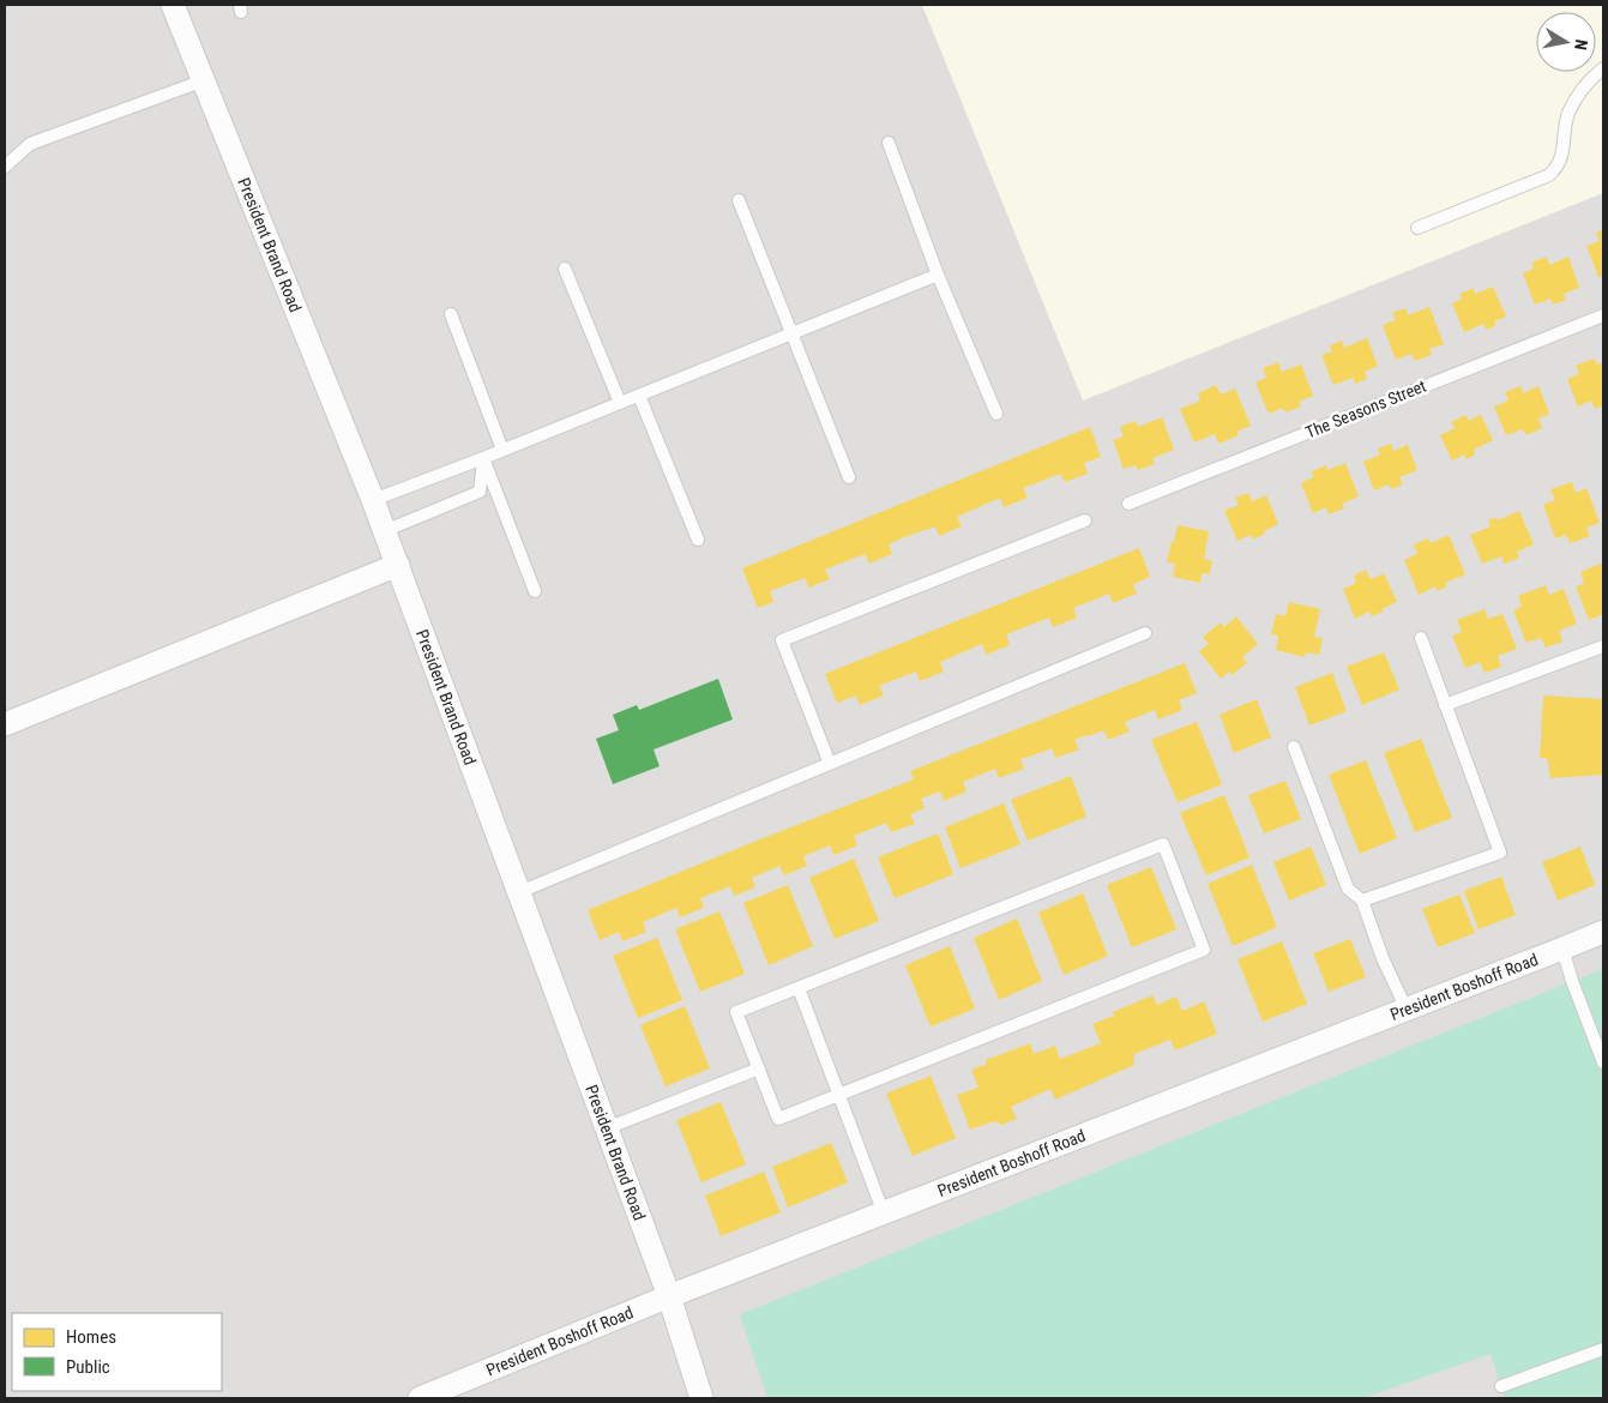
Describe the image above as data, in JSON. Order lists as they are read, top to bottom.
{
  "streets": {
    "street": ["President Brand Road", "President Boshoff Road"],
    "lane": ["The Seasons Street"]
  },
  "crossings": [
    ["President Brand Road", "President Boshoff Road"]
  ],
  "legend": ["Homes", "Public"],
  "north": "right"
}
